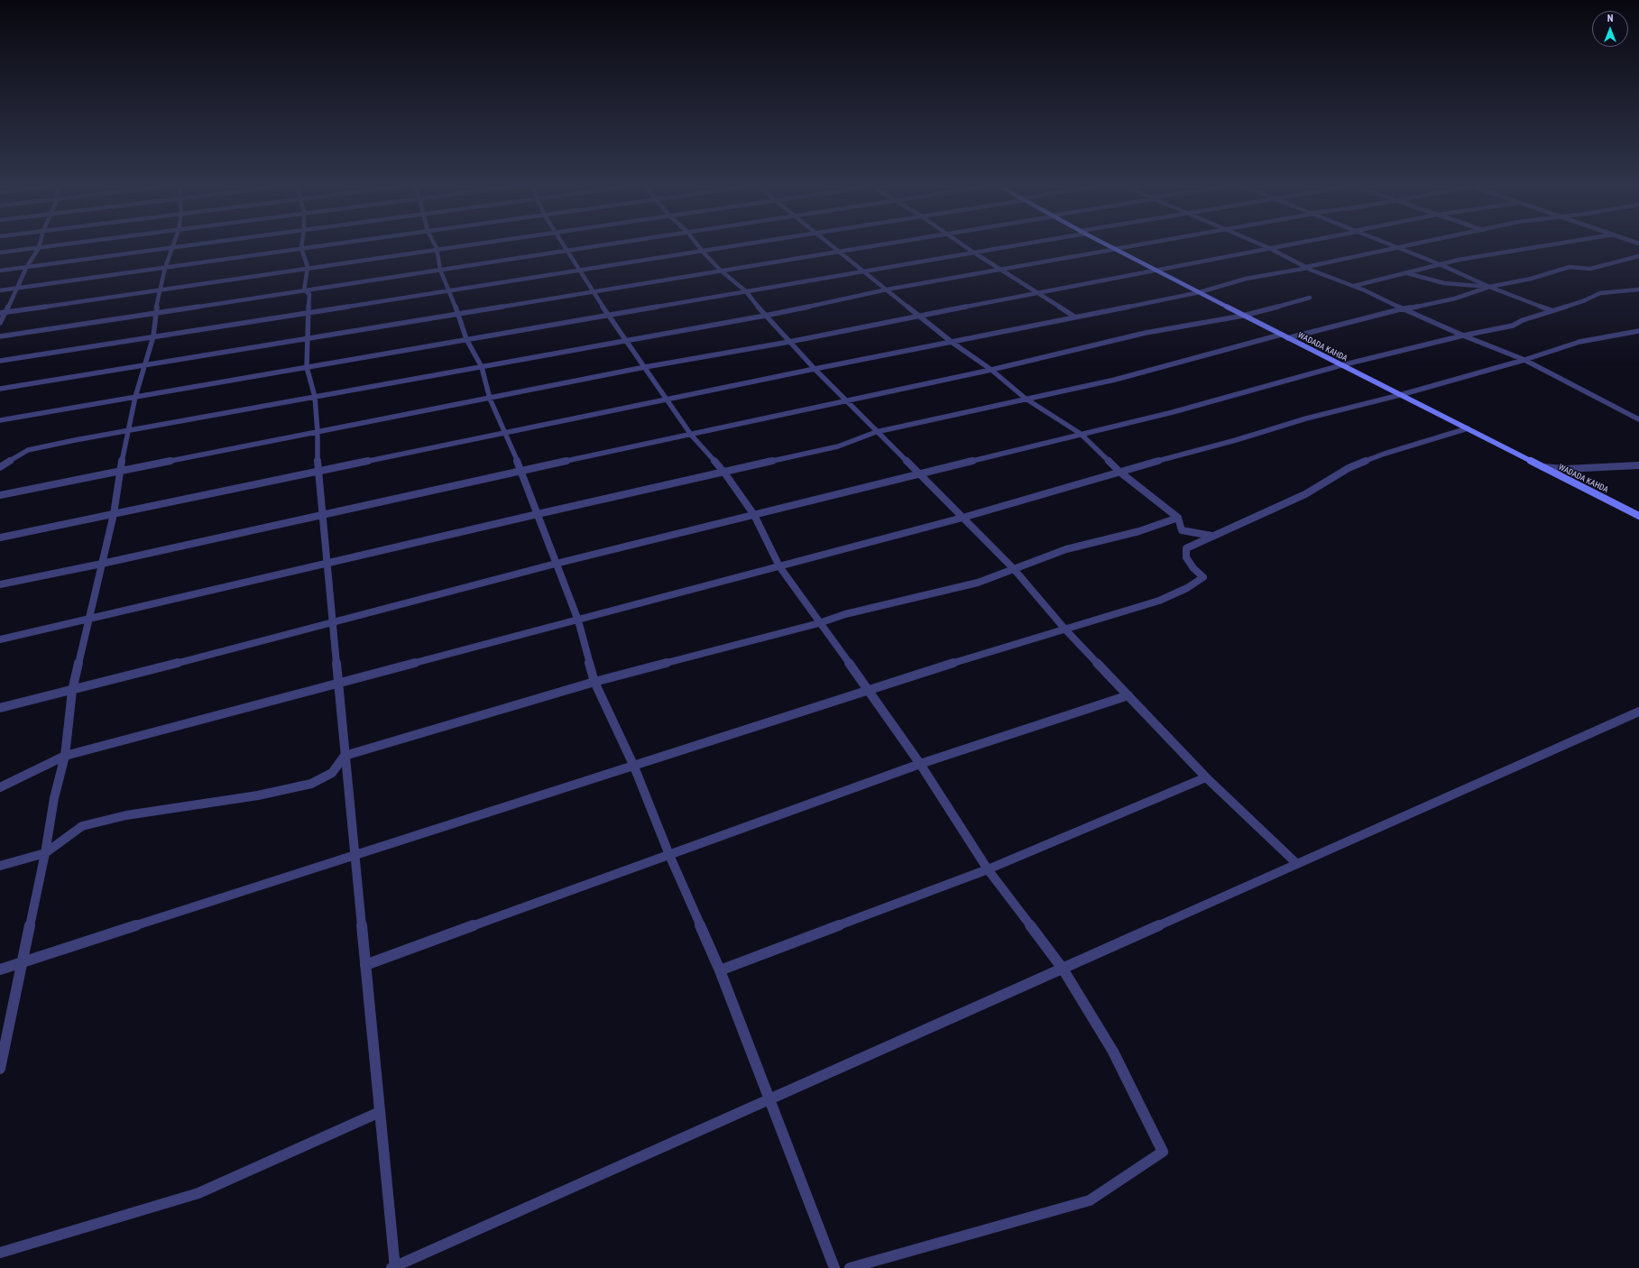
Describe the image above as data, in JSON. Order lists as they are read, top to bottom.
{
  "streets": {
    "main road": ["WADADA KAHDA"]
  },
  "north": "top"
}
